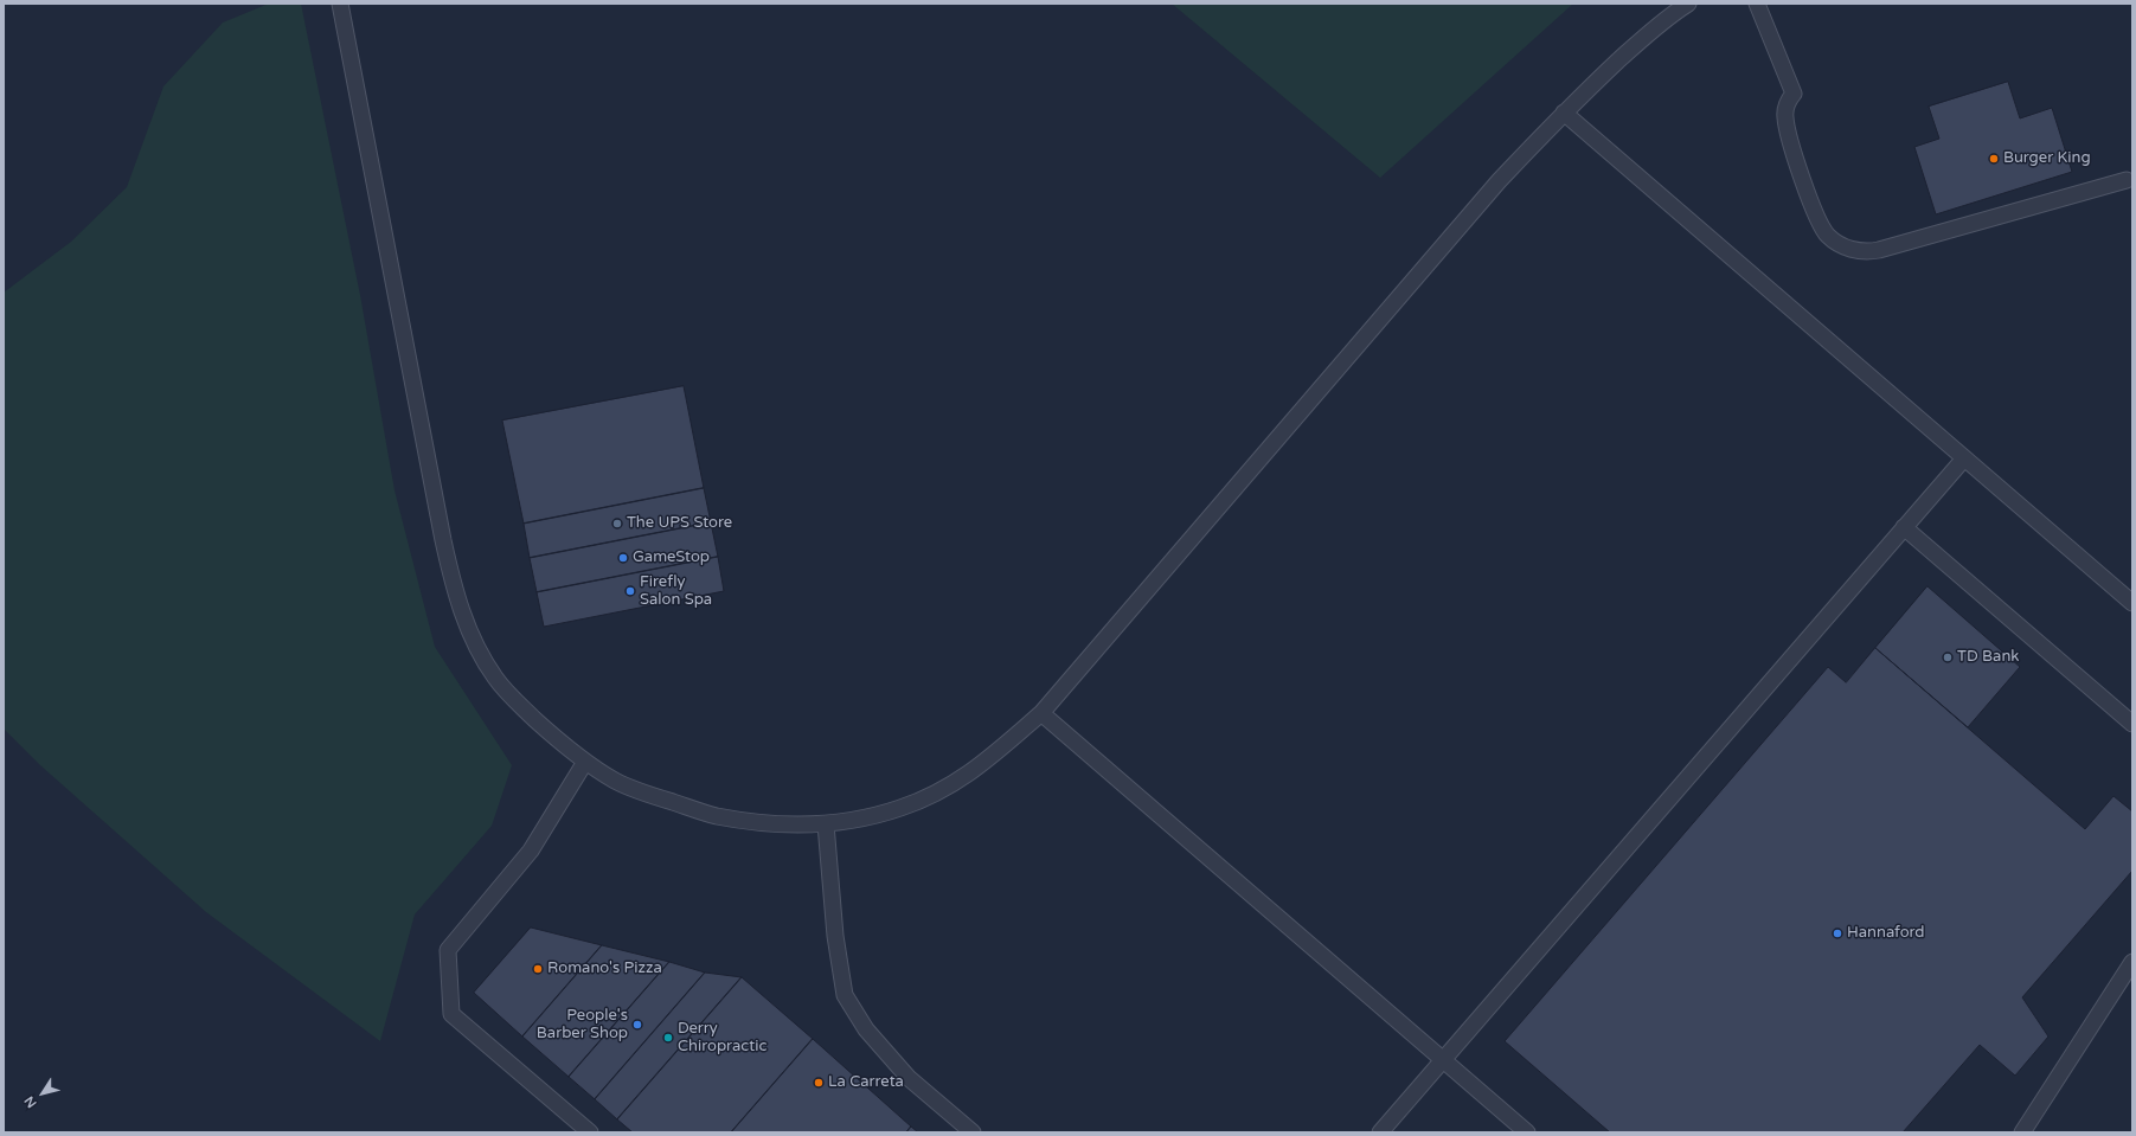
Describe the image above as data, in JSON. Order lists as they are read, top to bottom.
{
  "places": [
    "Burger King",
    "The UPS Store",
    "GameStop",
    "Firefly Salon Spa",
    "TD Bank",
    "Hannaford",
    "Romano's Pizza",
    "People's Barber Shop",
    "Derry Chiropractic",
    "La Carreta"
  ],
  "north": "bottom left"
}
